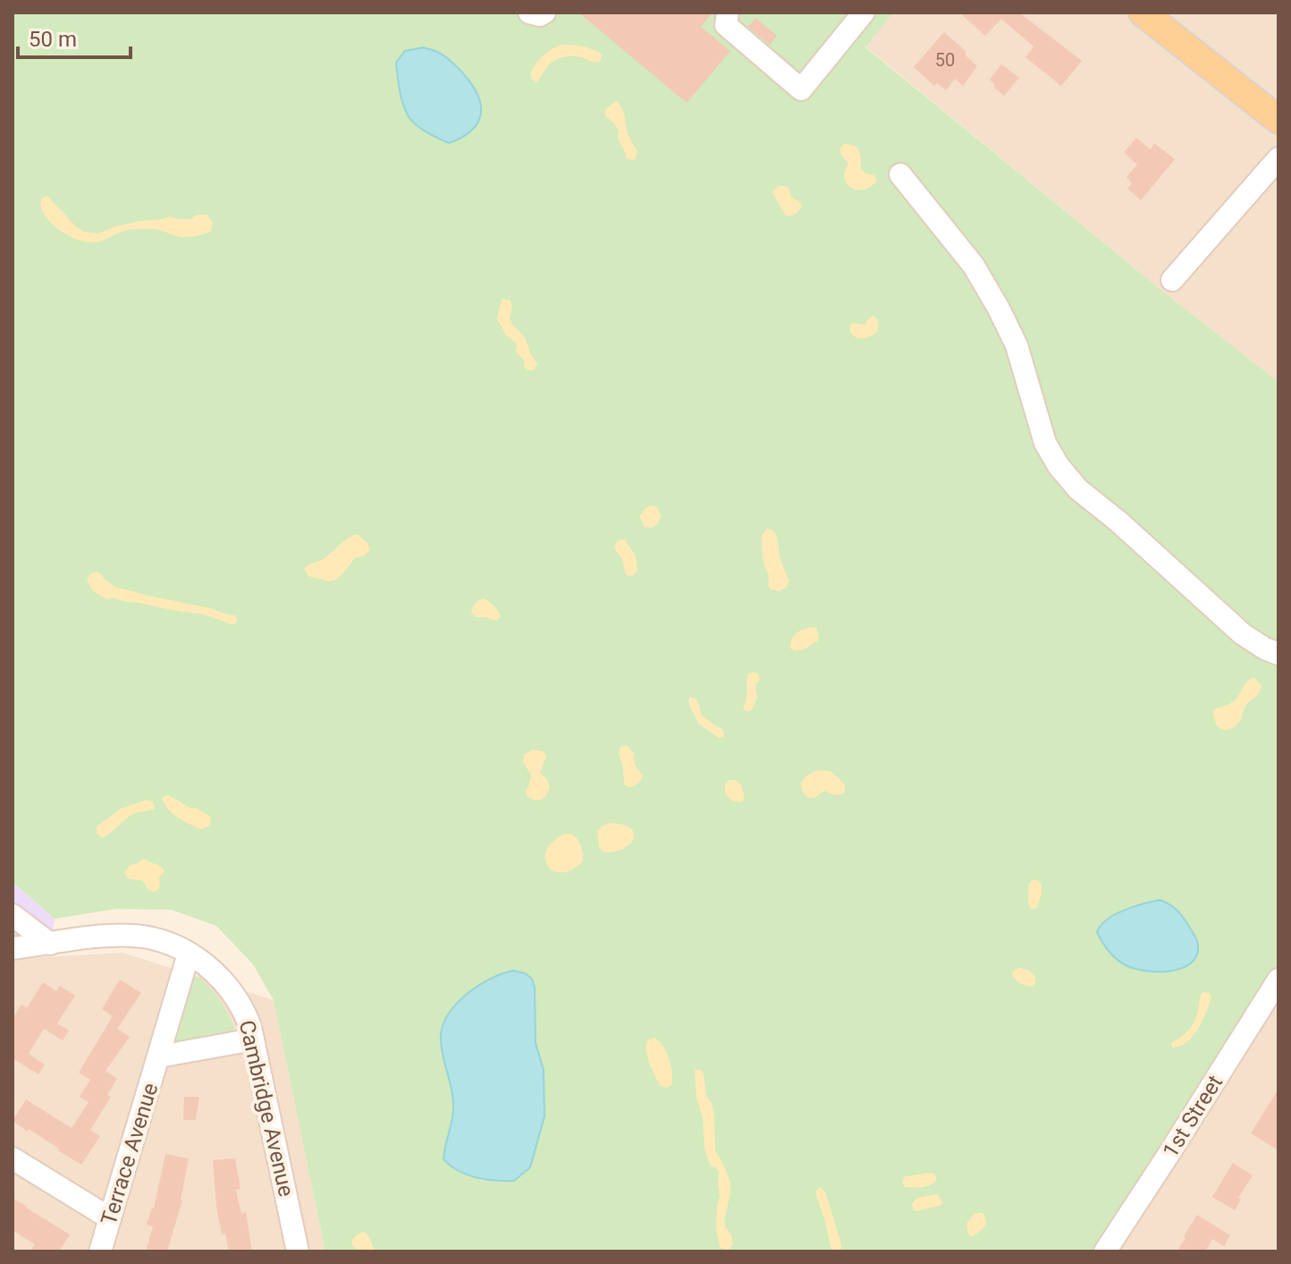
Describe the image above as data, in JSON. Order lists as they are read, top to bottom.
{
  "streets": {
    "street": ["Cambridge Avenue", "1st Street", "Terrace Avenue"]
  },
  "crossings": [
    ["Cambridge Avenue", "Terrace Avenue"]
  ],
  "house_numbers": ["50"],
  "scale_bar": "50 m"
}
